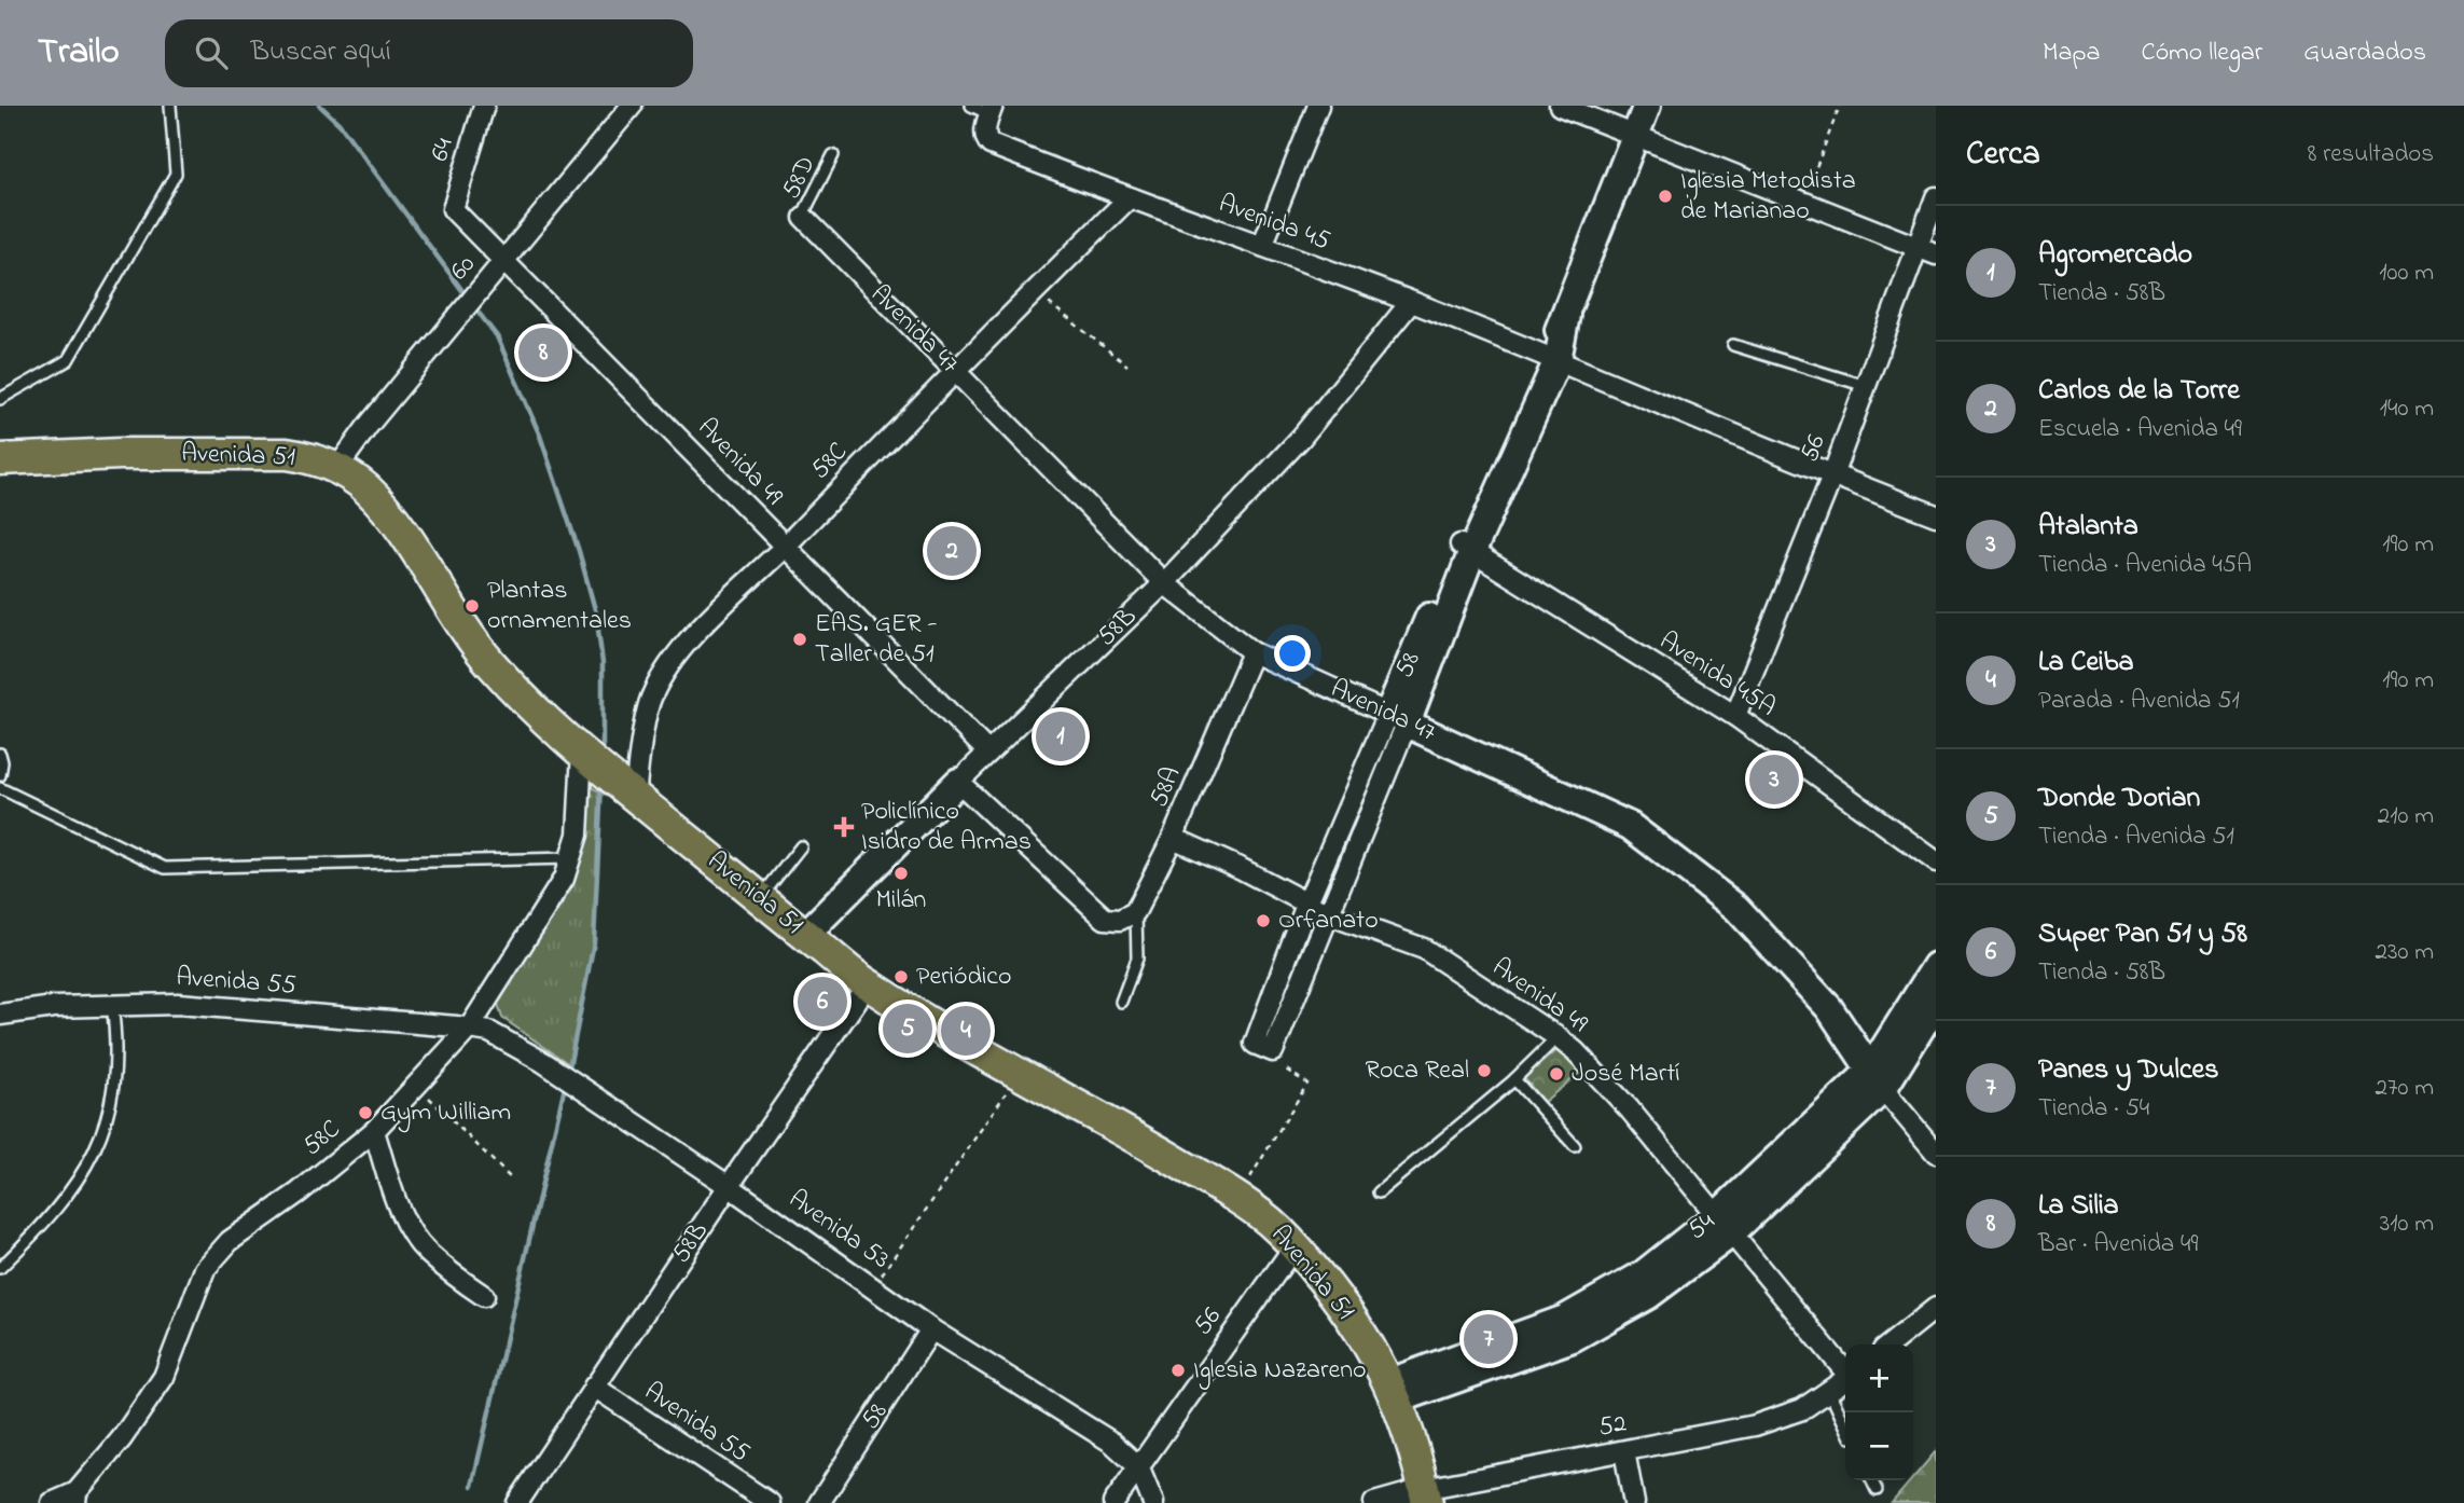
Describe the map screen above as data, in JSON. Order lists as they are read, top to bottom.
{
  "streets": {
    "main road": ["Avenida 51"],
    "street": [
      "64",
      "Avenida 45",
      "60",
      "Avenida 47",
      "56",
      "58C",
      "Avenida 49",
      "58B",
      "58",
      "Avenida 45A",
      "58A",
      "Avenida 55",
      "54",
      "Avenida 53",
      "52"
    ],
    "lane": ["58D"]
  },
  "crossings": [
    ["64", "Avenida 49"],
    ["58D", "Avenida 47"],
    ["Avenida 45", "56"],
    ["Avenida 45", "58C"],
    ["Avenida 45", "58B"],
    ["Avenida 45", "58"],
    ["60", "Avenida 51"],
    ["60", "Avenida 49"],
    ["Avenida 47", "58C"],
    ["Avenida 47", "58B"],
    ["Avenida 47", "58"],
    ["Avenida 47", "58A"],
    ["Avenida 47", "54"],
    ["56", "Avenida 51"],
    ["56", "Avenida 45A"],
    ["56", "Avenida 53"],
    ["Avenida 51", "58C"],
    ["Avenida 51", "58B"],
    ["Avenida 51", "54"],
    ["Avenida 51", "52"],
    ["58C", "Avenida 49"],
    ["58C", "Avenida 55"],
    ["58C", "Avenida 53"],
    ["Avenida 49", "58B"],
    ["Avenida 49", "58"],
    ["Avenida 49", "58A"],
    ["Avenida 49", "54"],
    ["58B", "Avenida 55"],
    ["58B", "Avenida 53"],
    ["58", "Avenida 45A"],
    ["58", "Avenida 53"],
    ["Avenida 55", "Avenida 53"]
  ],
  "places": {
    "other": [
      "Iglesia Metodista de Marianao",
      "Plantas ornamentales",
      "EAS. GER - Taller de 51",
      "Milán",
      "Orfanato",
      "Periódico",
      "Roca Real",
      "José Martí",
      "Gym William",
      "Iglesia Nazareno"
    ],
    "health": ["Policlínico Isidro de Armas"]
  },
  "page": {
    "header": "Trailo",
    "search": "Buscar aquí",
    "nav": ["Mapa", "Cómo llegar", "Guardados"],
    "heading": ["Cerca", "8 resultados"],
    "list": [
      {
        "mark": "1",
        "name": "Agromercado",
        "note": "Tienda · 58B",
        "value": "100 m"
      },
      {
        "mark": "2",
        "name": "Carlos de la Torre",
        "note": "Escuela · Avenida 49",
        "value": "140 m"
      },
      {
        "mark": "3",
        "name": "Atalanta",
        "note": "Tienda · Avenida 45A",
        "value": "190 m"
      },
      {
        "mark": "4",
        "name": "La Ceiba",
        "note": "Parada · Avenida 51",
        "value": "190 m"
      },
      {
        "mark": "5",
        "name": "Donde Dorian",
        "note": "Tienda · Avenida 51",
        "value": "210 m"
      },
      {
        "mark": "6",
        "name": "Super Pan 51 y 58",
        "note": "Tienda · 58B",
        "value": "230 m"
      },
      {
        "mark": "7",
        "name": "Panes y Dulces",
        "note": "Tienda · 54",
        "value": "270 m"
      },
      {
        "mark": "8",
        "name": "La Silia",
        "note": "Bar · Avenida 49",
        "value": "310 m"
      }
    ],
    "pins": [
      "8",
      "2",
      "1",
      "3",
      "6",
      "5",
      "4",
      "7"
    ],
    "map_buttons": ["+", "−"]
  }
}
